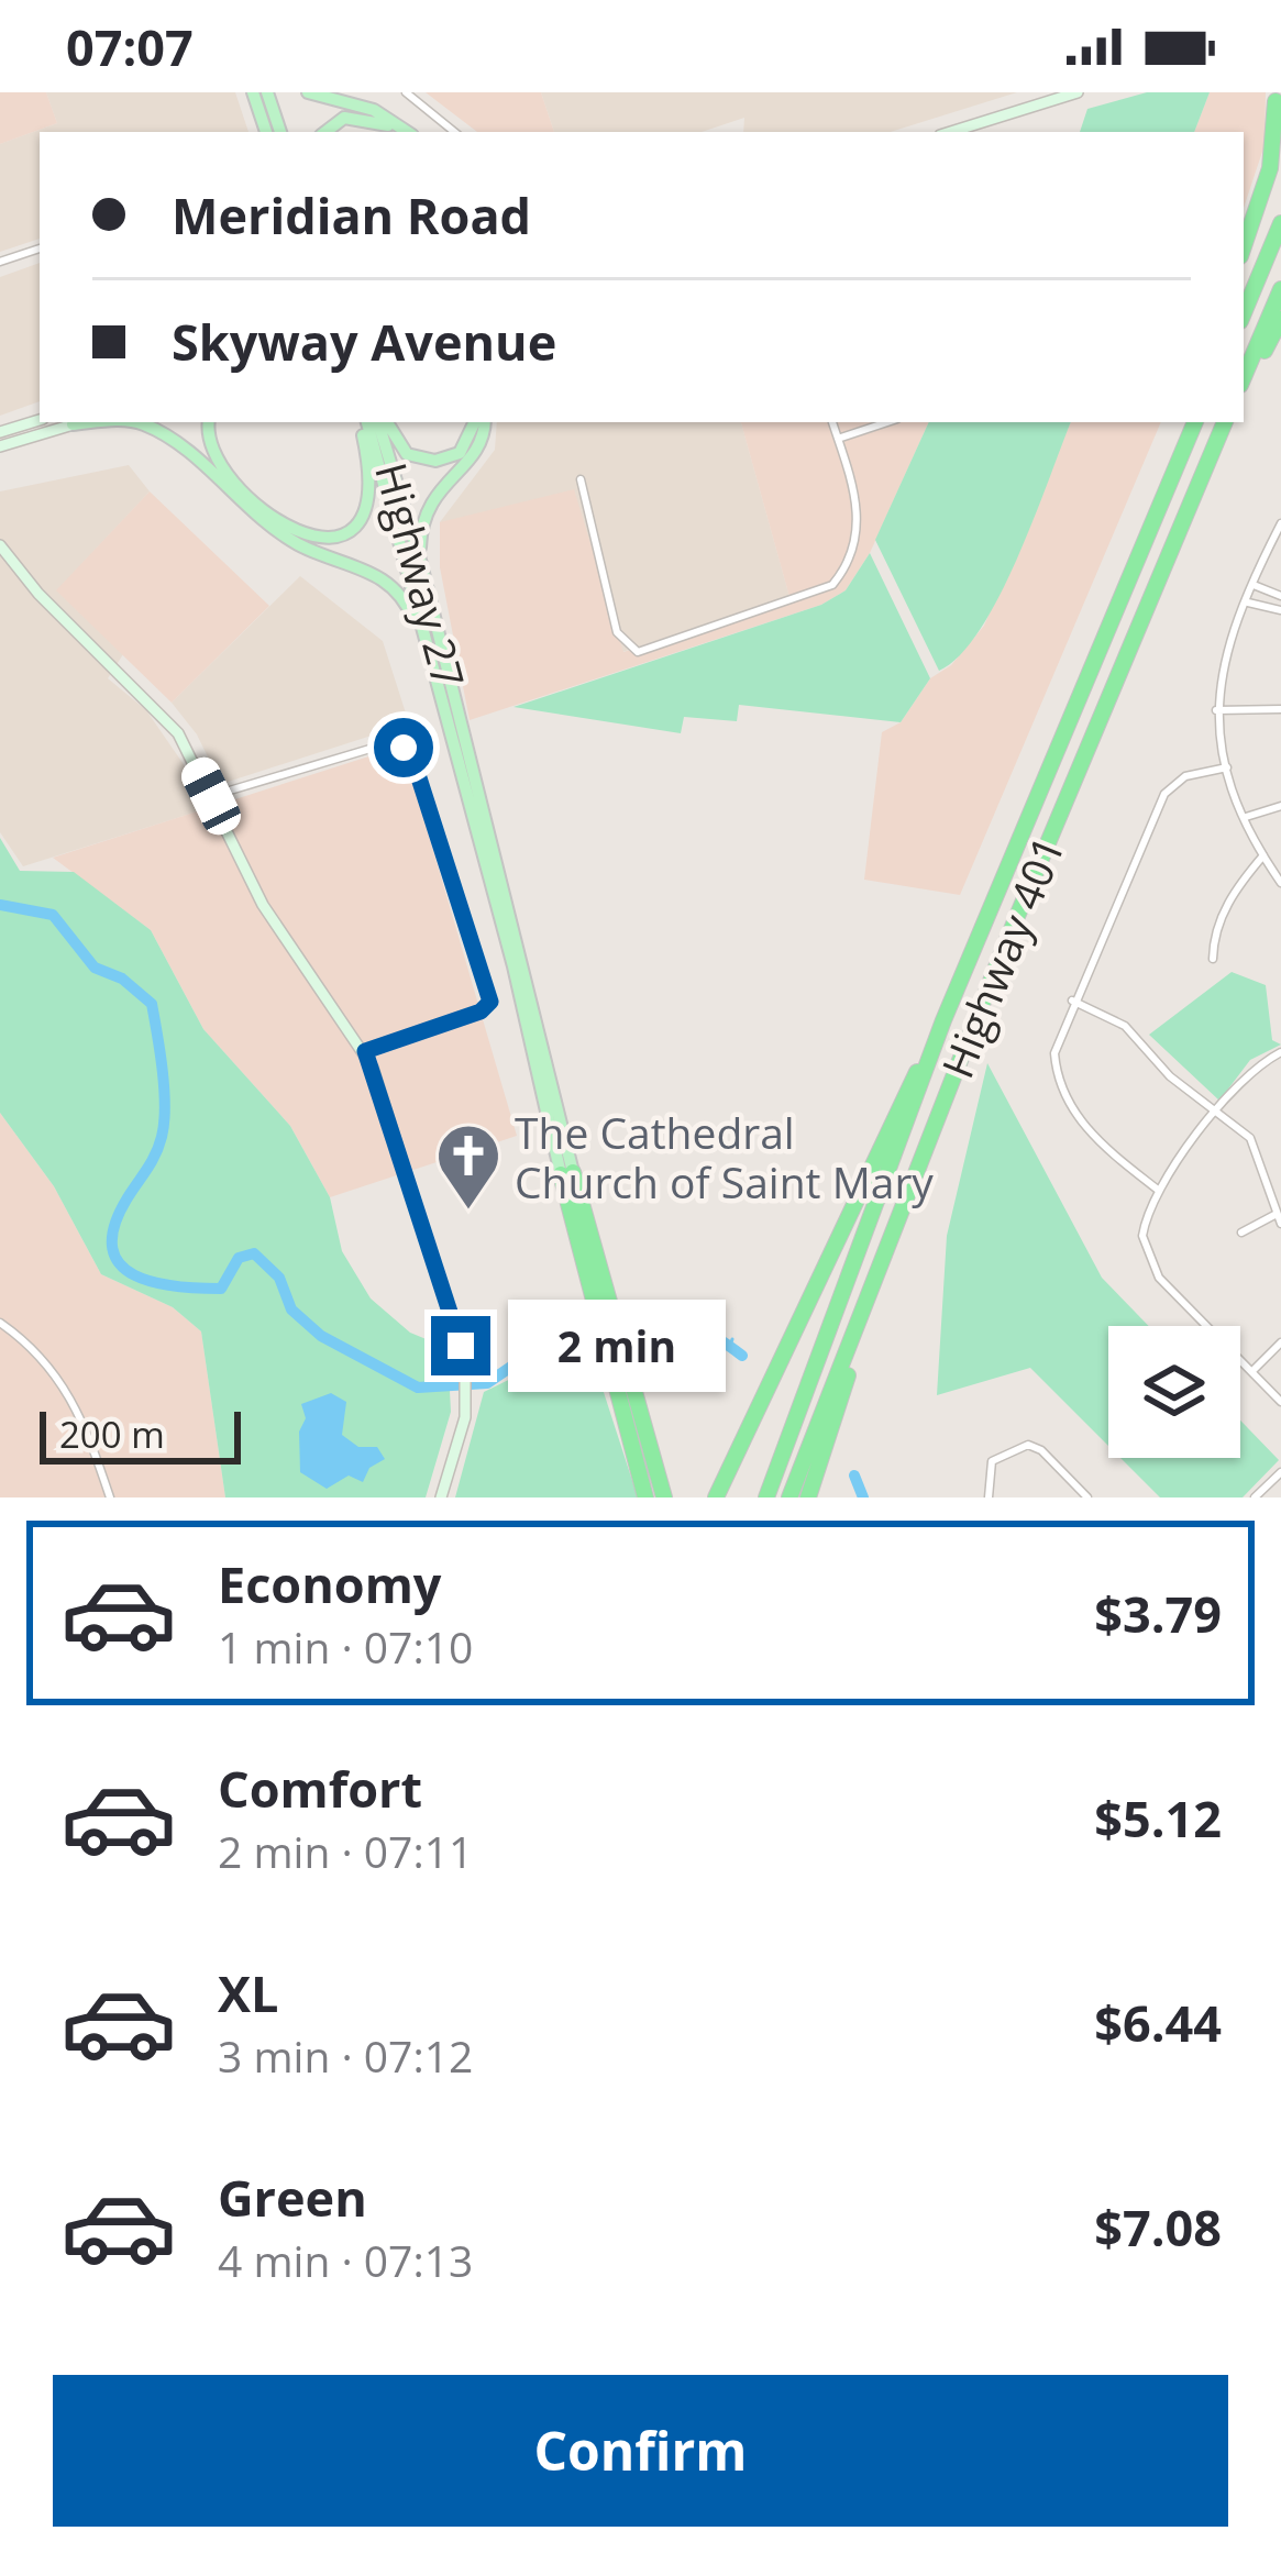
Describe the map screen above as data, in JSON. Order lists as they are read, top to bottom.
{
  "streets": {
    "highway": ["Highway 27", "Highway 401"]
  },
  "places": {
    "church": ["The Cathedral Church of Saint Mary"]
  },
  "scale_bar": "200 m",
  "page": {
    "status": "07:07",
    "banner": ["Meridian Road", "Skyway Avenue"],
    "bubble": "2 min",
    "scale": "200 m",
    "list": [
      {
        "name": "Economy",
        "note": "1 min · 07:10",
        "value": "$3.79"
      },
      {
        "name": "Comfort",
        "note": "2 min · 07:11",
        "value": "$5.12"
      },
      {
        "name": "XL",
        "note": "3 min · 07:12",
        "value": "$6.44"
      },
      {
        "name": "Green",
        "note": "4 min · 07:13",
        "value": "$7.08"
      }
    ],
    "buttons": "Confirm"
  }
}
